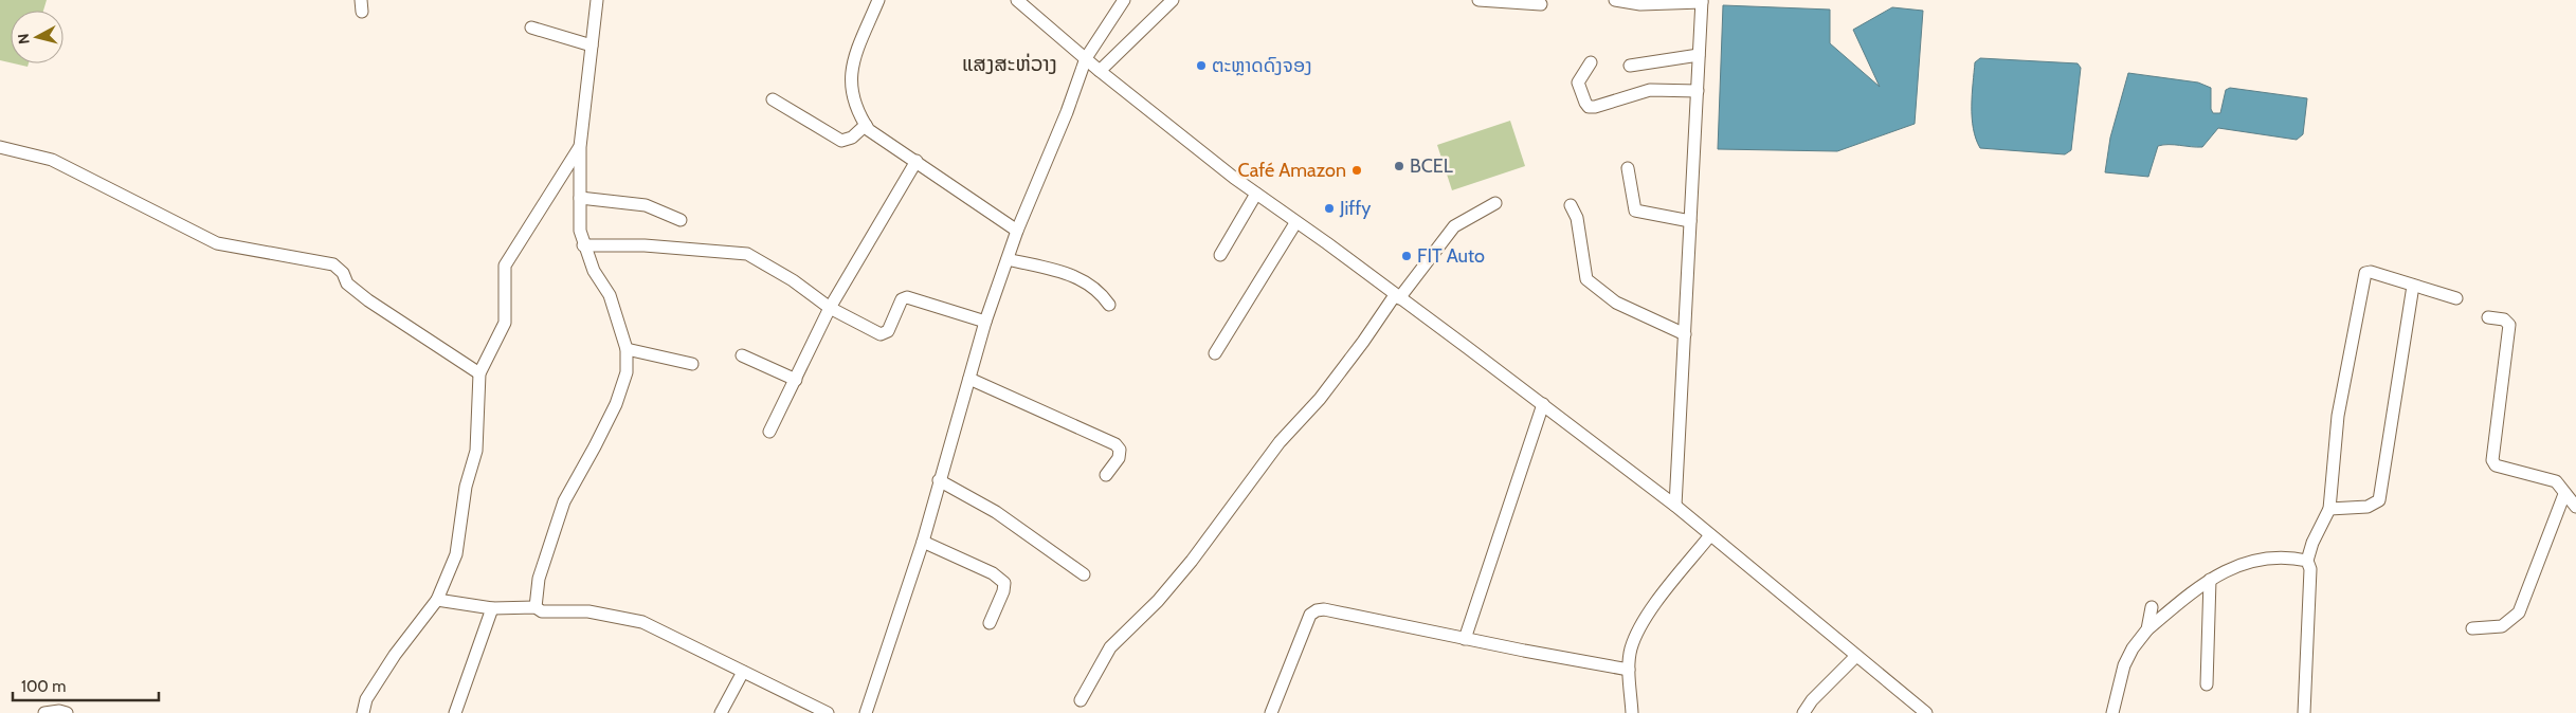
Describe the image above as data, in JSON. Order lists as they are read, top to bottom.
{
  "districts": ["ແສງສະຫ່ວາງ"],
  "places": [
    "ຕະຫຼາດດົງຈອງ",
    "BCEL",
    "Café Amazon",
    "Jiffy",
    "FIT Auto"
  ],
  "scale_bar": "100 m",
  "north": "left"
}
